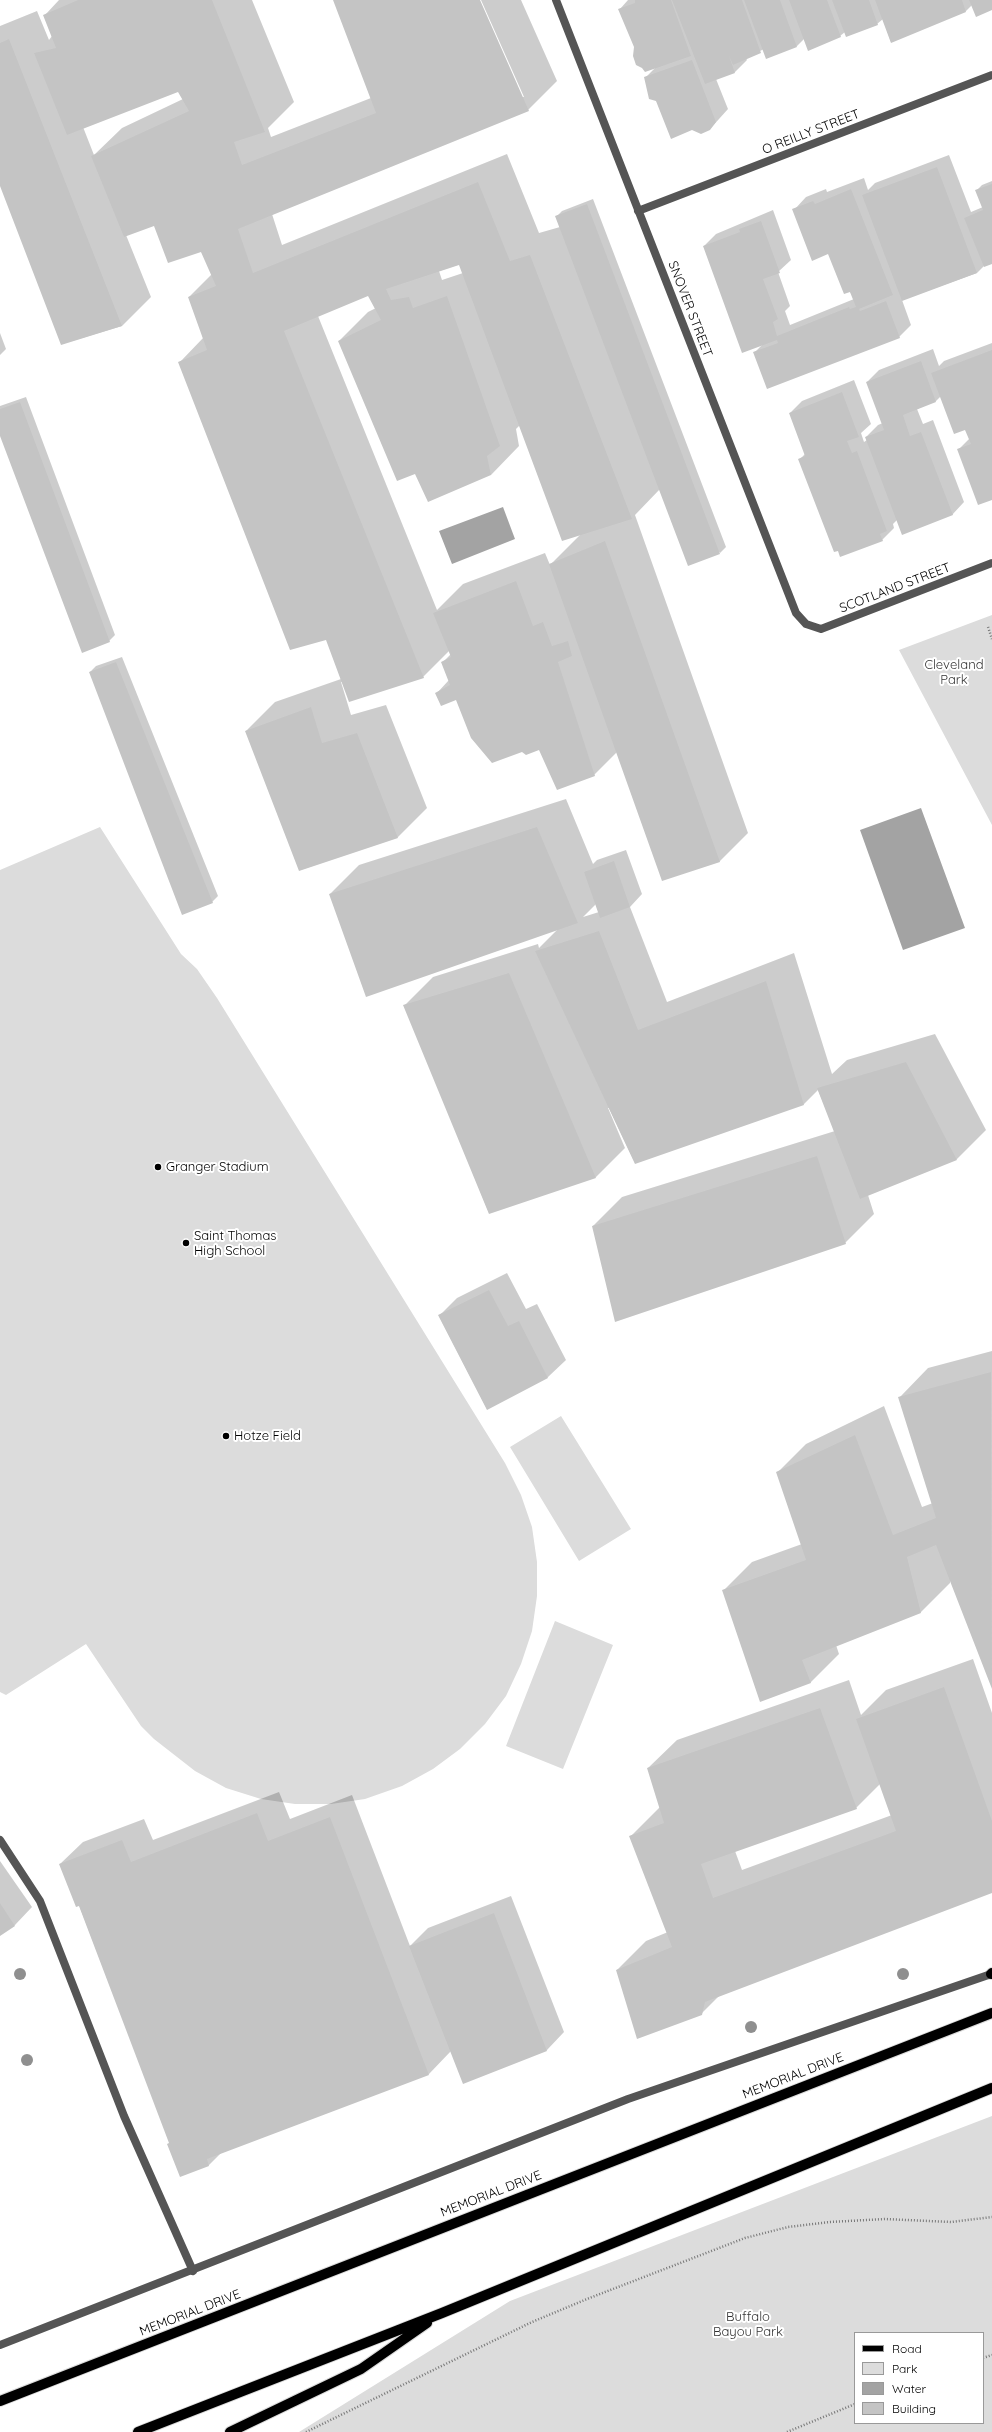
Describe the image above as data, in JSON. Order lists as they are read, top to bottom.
{
  "streets": {
    "main road": ["MEMORIAL DRIVE"],
    "street": ["O REILLY STREET", "SNOVER STREET", "SCOTLAND STREET"]
  },
  "crossings": [
    ["O REILLY STREET", "SNOVER STREET"],
    ["SNOVER STREET", "SCOTLAND STREET"]
  ],
  "parks": ["Cleveland Park", "Buffalo Bayou Park"],
  "places": ["Granger Stadium", "Saint Thomas High School", "Hotze Field"],
  "legend": [
    "Road",
    "Park",
    "Water",
    "Building"
  ]
}
